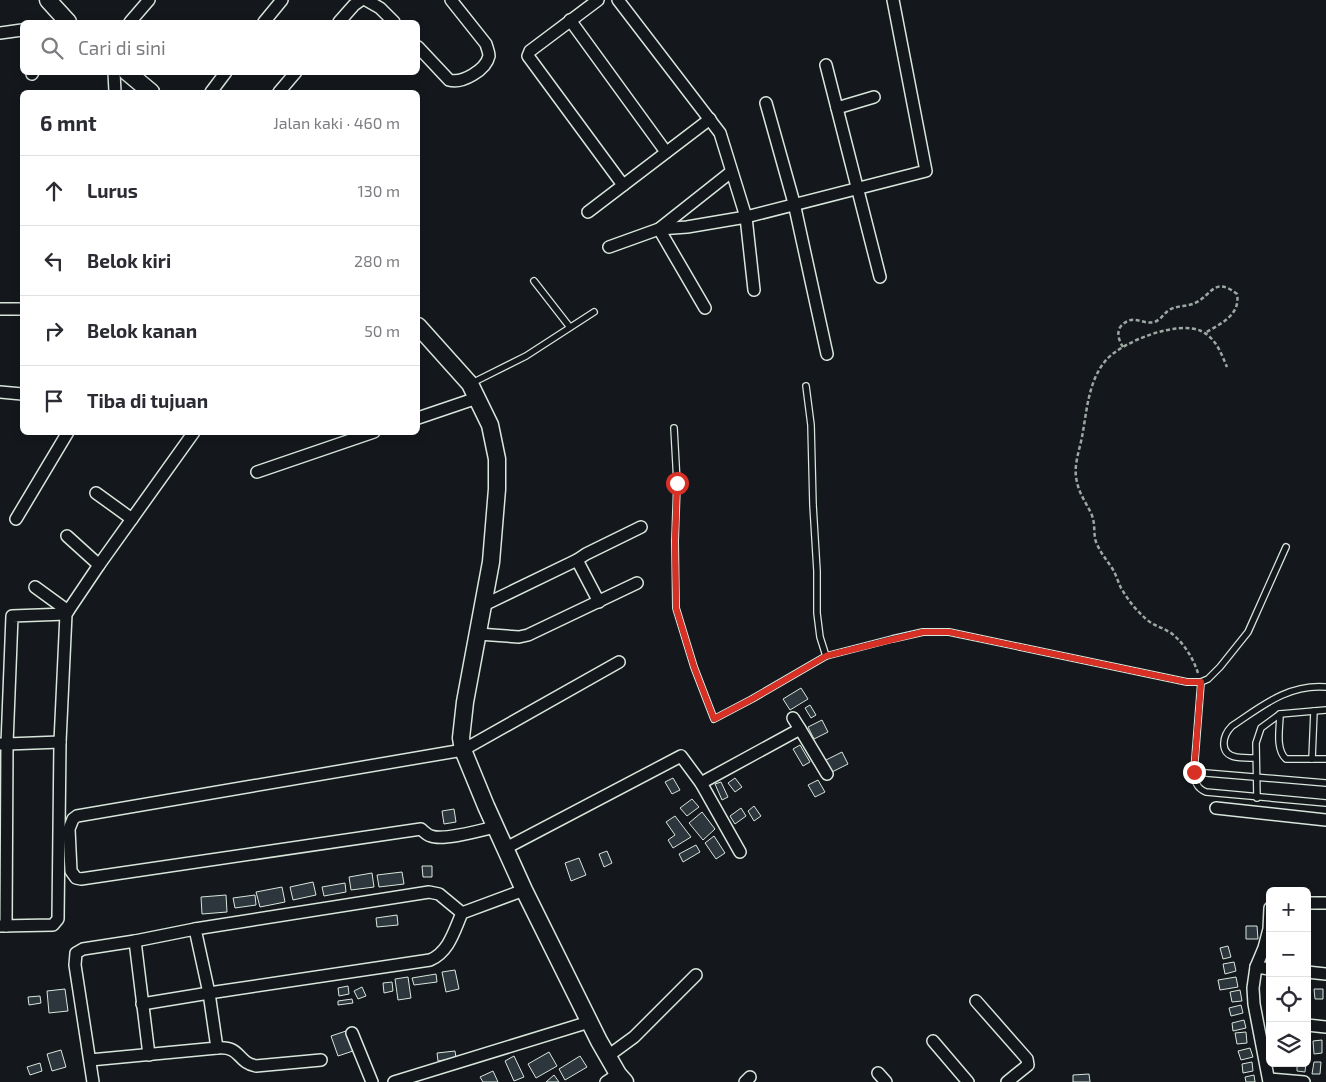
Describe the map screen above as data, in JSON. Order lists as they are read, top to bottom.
{
  "page": {
    "search": "Cari di sini",
    "heading": ["6 mnt", "Jalan kaki · 460 m"],
    "list": [
      ["Lurus", "130 m"],
      ["Belok kiri", "280 m"],
      ["Belok kanan", "50 m"],
      "Tiba di tujuan"
    ],
    "map_buttons": ["+", "−"]
  }
}
